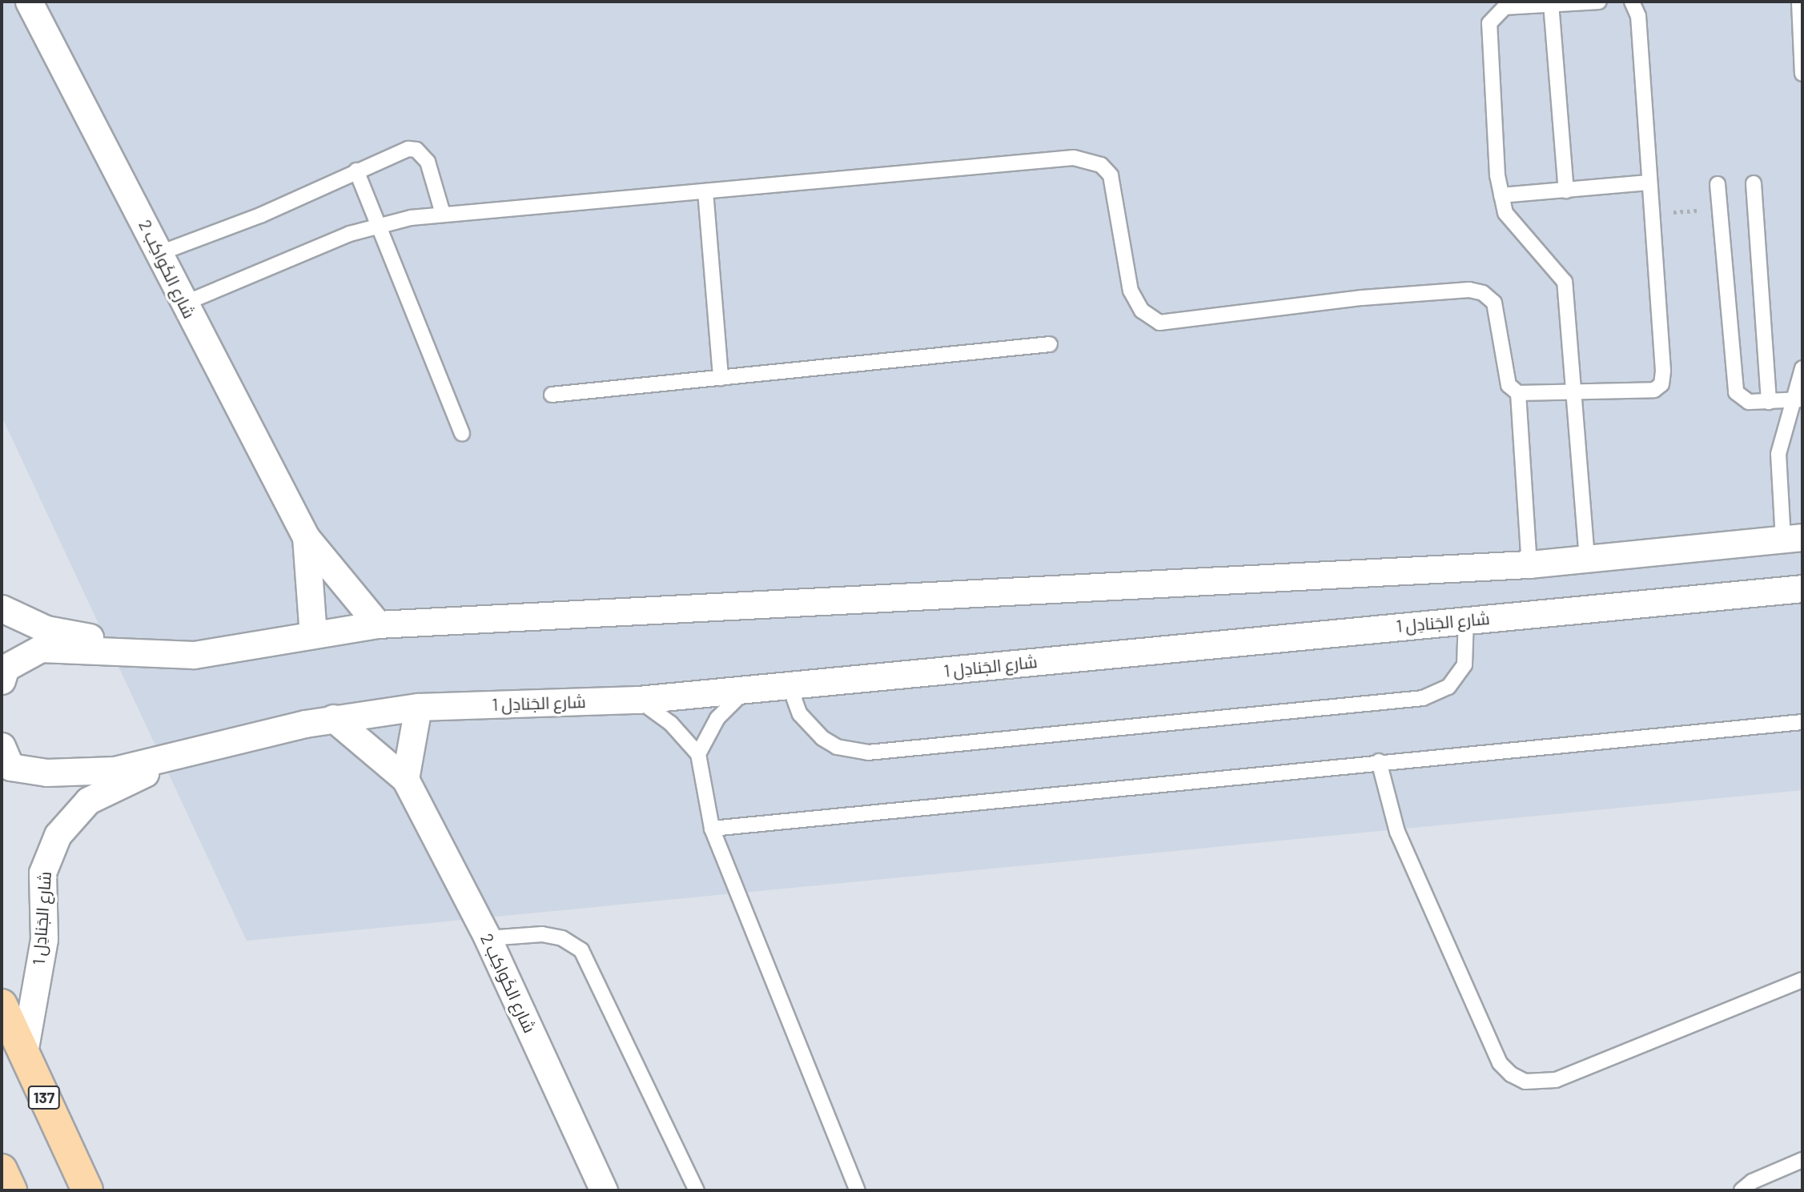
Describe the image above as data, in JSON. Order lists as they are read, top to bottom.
{
  "streets": {
    "highway": ["137"],
    "street": ["شارع الكَواكِب 2", "شارع الجَنادِل 1"]
  },
  "crossings": [
    ["شارع الكَواكِب 2", "شارع الجَنادِل 1"],
    ["شارع الجَنادِل 1", "137"]
  ]
}
